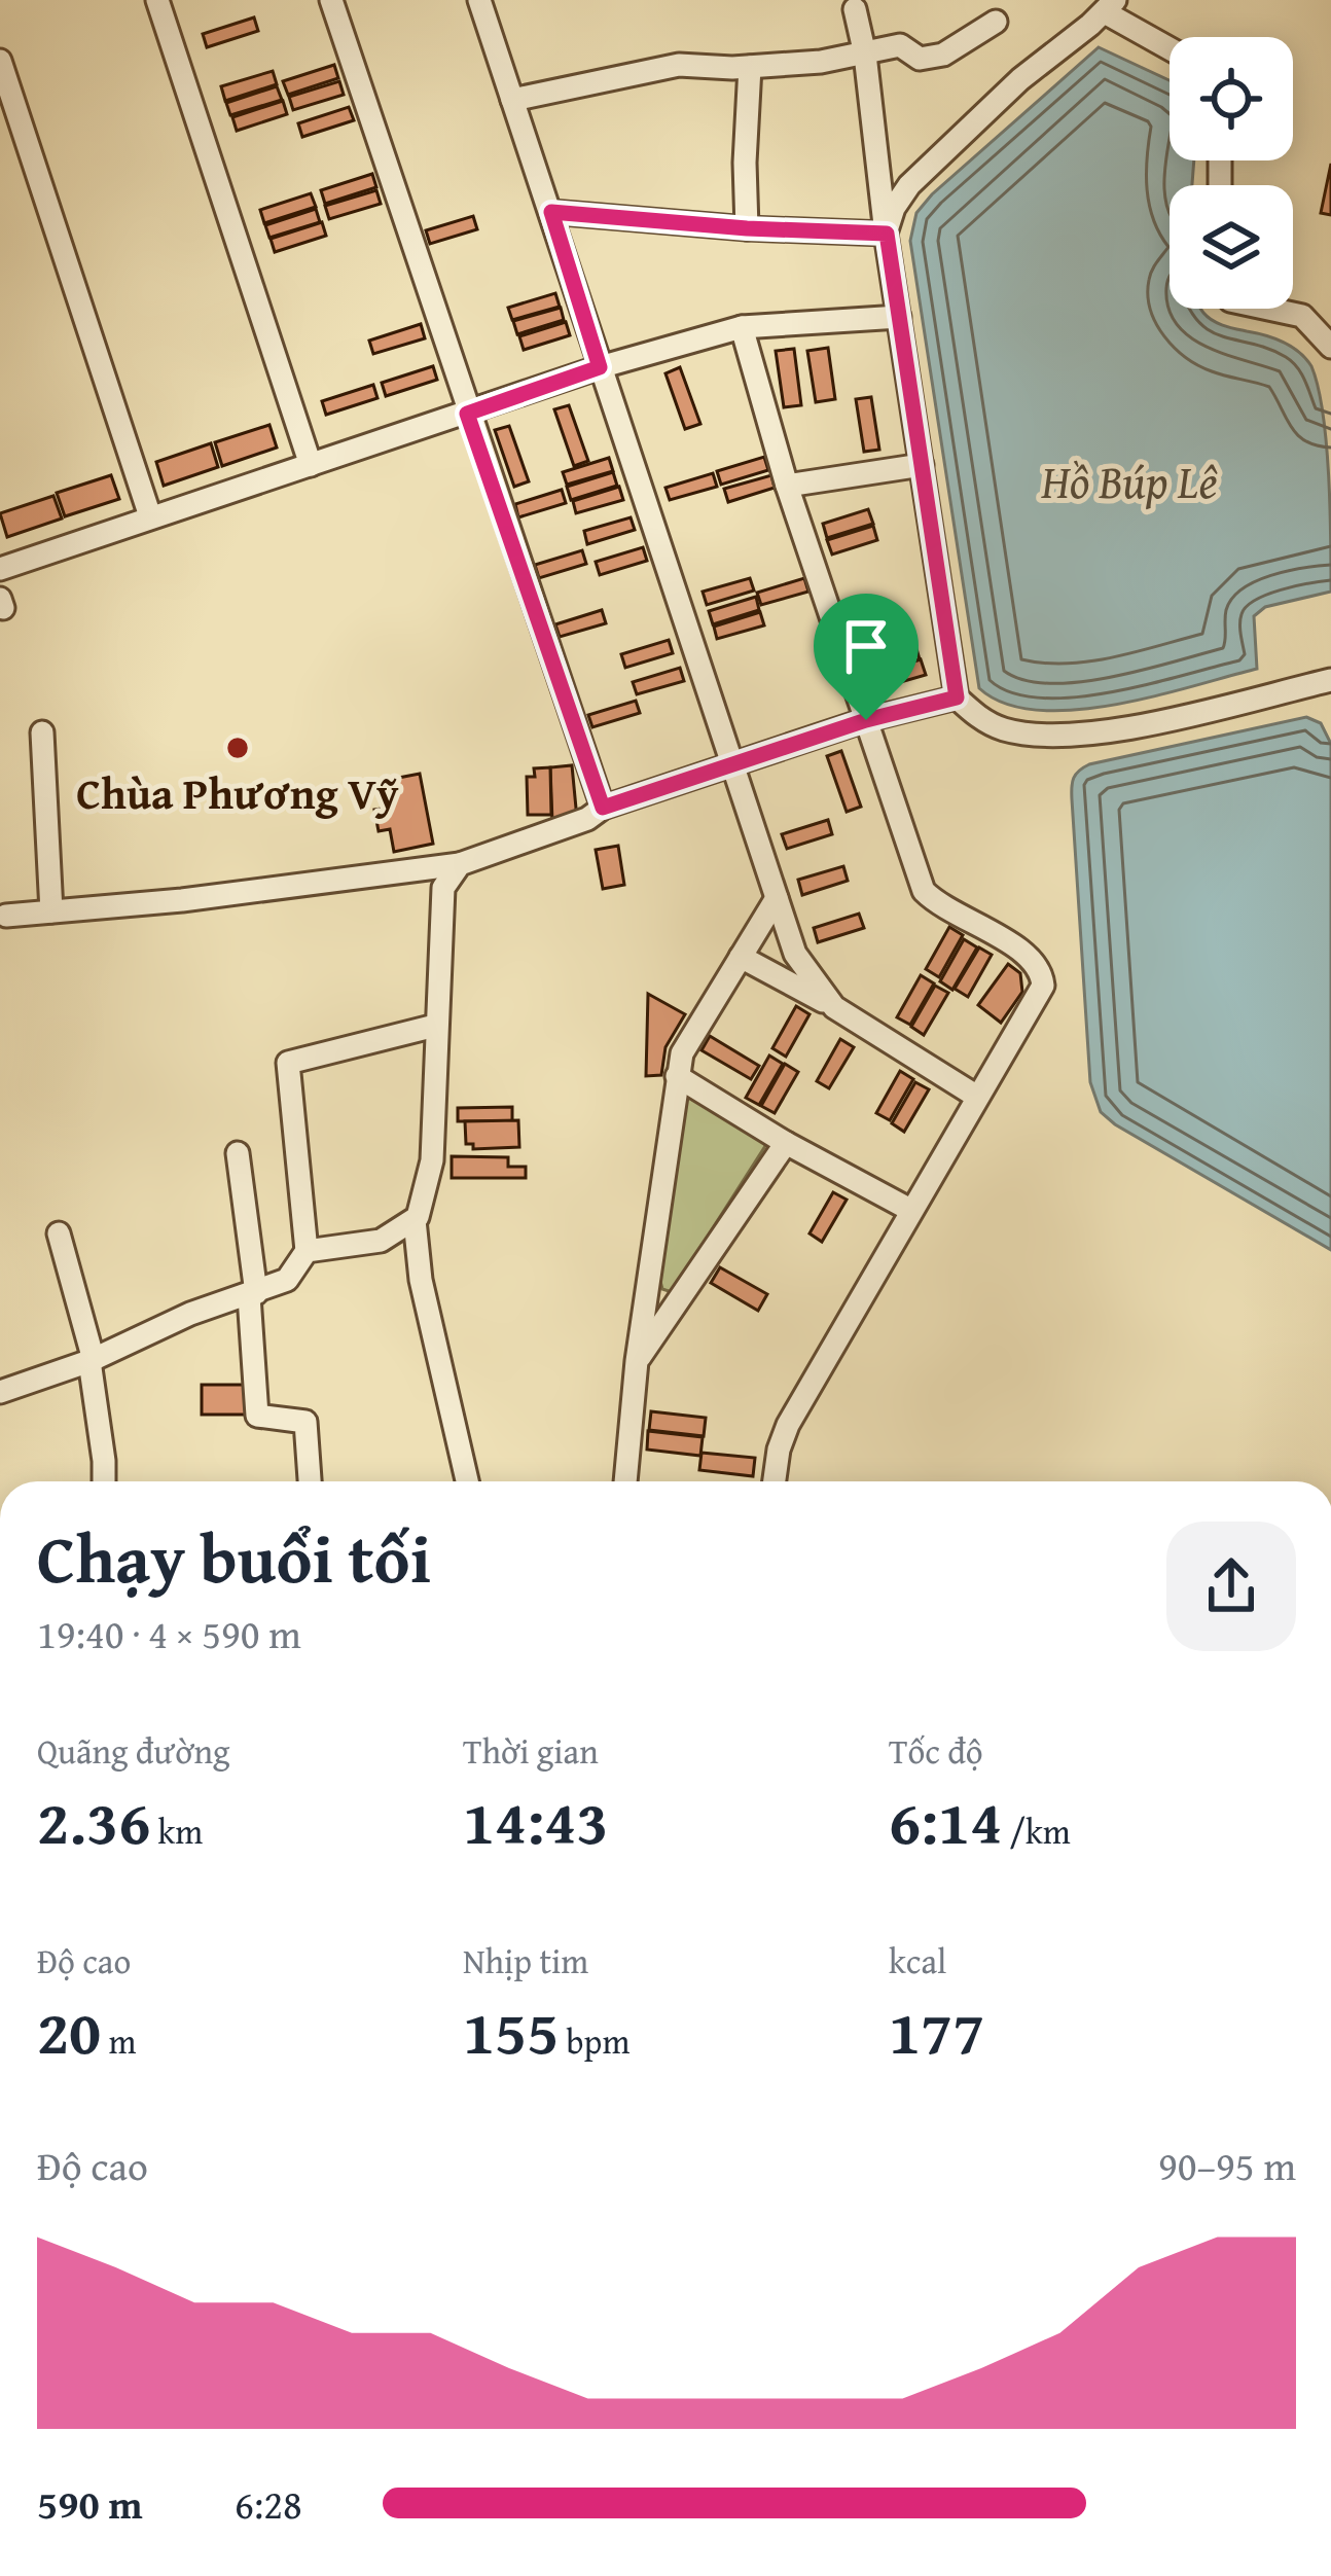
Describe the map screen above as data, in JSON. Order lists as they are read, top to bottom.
{
  "water": ["Hồ Búp Lê"],
  "places": ["Chùa Phương Vỹ"],
  "page": {
    "heading": ["Chạy buổi tối", "19:40 · 4 × 590 m"],
    "stats": [
      ["Quãng đường", "2.36 km"],
      ["Thời gian", "14:43"],
      ["Tốc độ", "6:14 /km"],
      ["Độ cao", "20 m"],
      ["Nhịp tim", "155 bpm"],
      ["kcal", "177"]
    ],
    "chart": ["Độ cao", "90–95 m"],
    "list": [
      {
        "name": "590 m",
        "note": "6:28"
      }
    ]
  }
}
